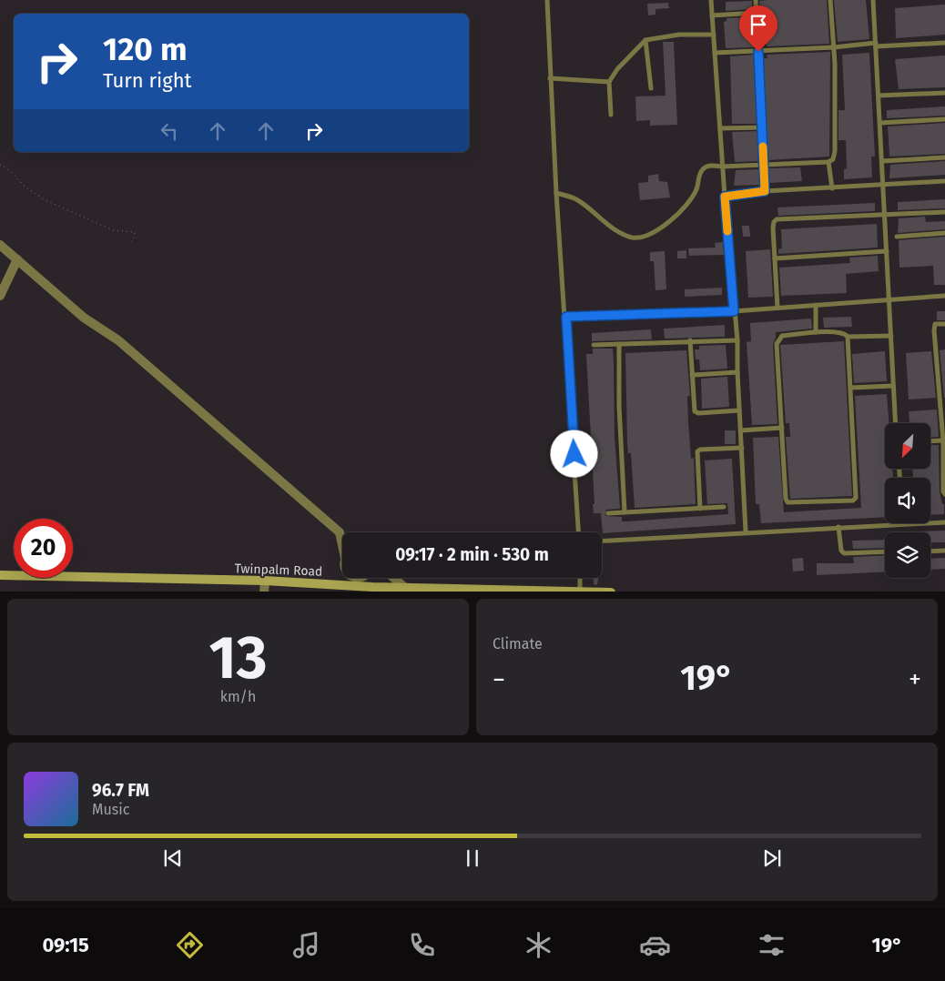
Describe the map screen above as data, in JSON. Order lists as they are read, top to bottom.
{
  "streets": {
    "main road": ["Twinpalm Road"]
  },
  "north": "bottom left",
  "page": {
    "turn": ["120 m", "Turn right"],
    "limit": "20",
    "trip": "09:17 · 2 min · 530 m",
    "tile": [
      ["13", "km/h"],
      "Climate"
    ],
    "heat": ["−", "19°", "+"],
    "song": ["96.7 FM", "Music"],
    "tabs": ["09:15", "19°"]
  }
}
